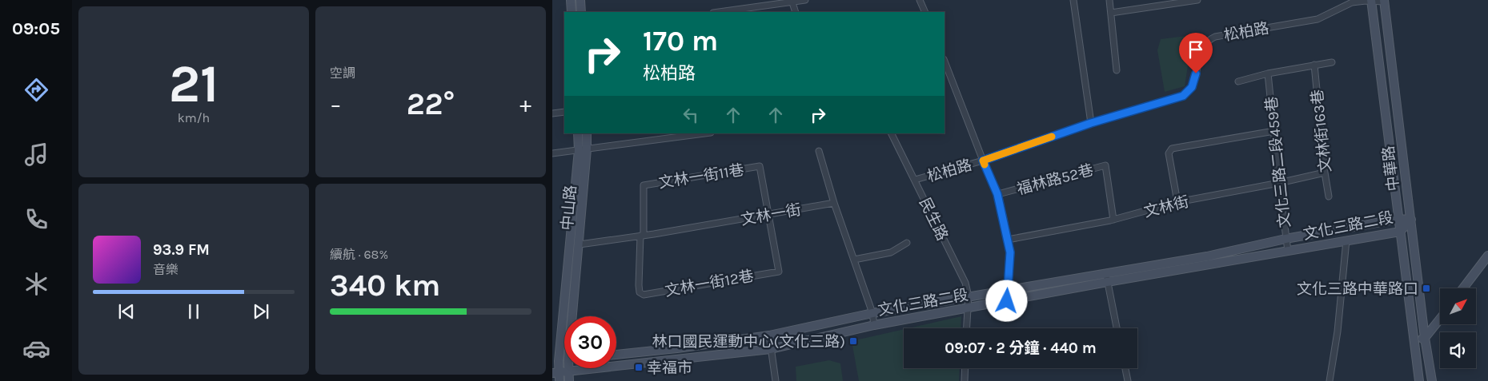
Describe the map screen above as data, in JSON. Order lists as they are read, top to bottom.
{
  "streets": {
    "street": [
      "松柏路",
      "文林街163巷",
      "文化三路二段459巷",
      "中華路",
      "文林一街11巷",
      "福林路52巷",
      "文林街",
      "中山路",
      "文林一街",
      "民生路",
      "文化三路二段",
      "文林一街12巷"
    ]
  },
  "crossings": [
    ["松柏路", "中華路"],
    ["松柏路", "民生路"],
    ["文林街163巷", "文林街"],
    ["文化三路二段459巷", "文林街"],
    ["文化三路二段459巷", "文化三路二段"],
    ["中華路", "文化三路二段"],
    ["文林一街11巷", "文林一街"],
    ["文林一街11巷", "文林一街12巷"],
    ["福林路52巷", "文林街"],
    ["中山路", "文林一街"],
    ["中山路", "文化三路二段"],
    ["文林一街", "文林一街12巷"],
    ["民生路", "文化三路二段"]
  ],
  "places": {
    "transit": ["文化三路中華路口", "林口國民運動中心(文化三路)", "幸福市"]
  },
  "north": "top right",
  "page": {
    "tabs": "09:05",
    "tile": [
      ["21", "km/h"],
      "空調",
      ["續航 · 68%", "340 km"]
    ],
    "turn": ["170 m", "松柏路"],
    "heat": ["−", "22°", "+"],
    "song": ["93.9 FM", "音樂"],
    "limit": "30",
    "trip": "09:07 · 2 分鐘 · 440 m"
  }
}
